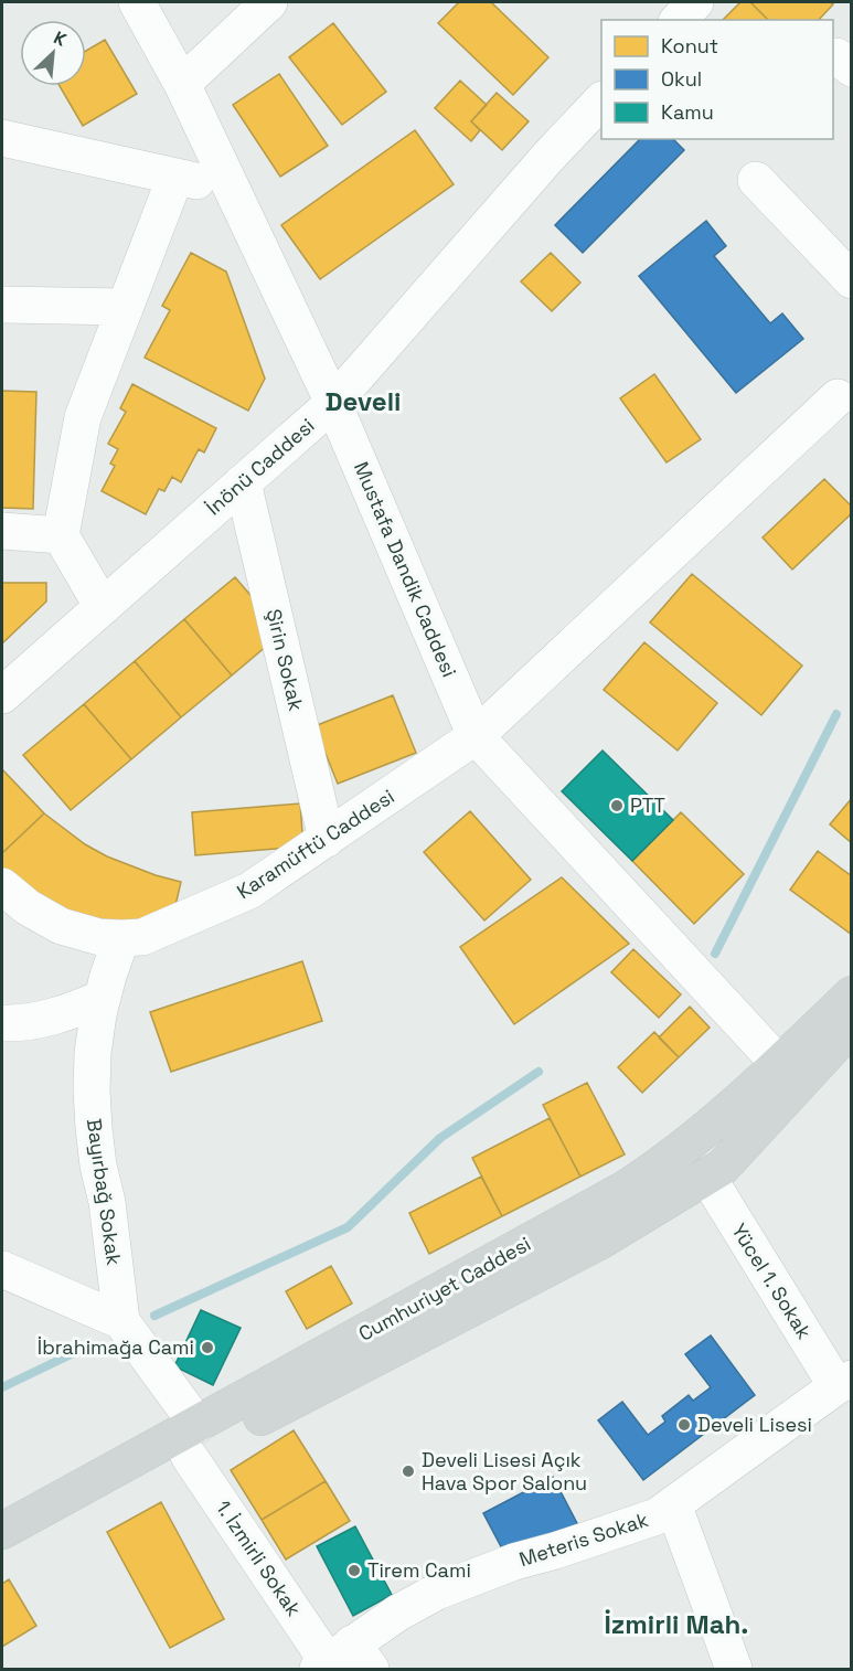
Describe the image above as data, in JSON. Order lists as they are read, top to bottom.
{
  "streets": {
    "main road": ["Cumhuriyet Caddesi"],
    "street": [
      "İnönü Caddesi",
      "Mustafa Dandik Caddesi",
      "Şirin Sokak",
      "Karamüftü Caddesi",
      "Bayırbağ Sokak",
      "Yücel 1. Sokak",
      "Meteris Sokak",
      "1. İzmirli Sokak"
    ]
  },
  "crossings": [
    ["İnönü Caddesi", "Mustafa Dandik Caddesi"],
    ["İnönü Caddesi", "Şirin Sokak"],
    ["Mustafa Dandik Caddesi", "Karamüftü Caddesi"],
    ["Mustafa Dandik Caddesi", "Cumhuriyet Caddesi"],
    ["Şirin Sokak", "Karamüftü Caddesi"],
    ["Karamüftü Caddesi", "Bayırbağ Sokak"],
    ["Bayırbağ Sokak", "Cumhuriyet Caddesi"],
    ["Bayırbağ Sokak", "1. İzmirli Sokak"],
    ["Yücel 1. Sokak", "Cumhuriyet Caddesi"],
    ["Yücel 1. Sokak", "Meteris Sokak"],
    ["Cumhuriyet Caddesi", "1. İzmirli Sokak"],
    ["Meteris Sokak", "1. İzmirli Sokak"]
  ],
  "districts": ["Develi", "İzmirli Mah."],
  "places": [
    "PTT",
    "İbrahimağa Cami",
    "Develi Lisesi",
    "Develi Lisesi Açık Hava Spor Salonu",
    "Tirem Cami"
  ],
  "legend": ["Konut", "Okul", "Kamu"],
  "north": "top right"
}
